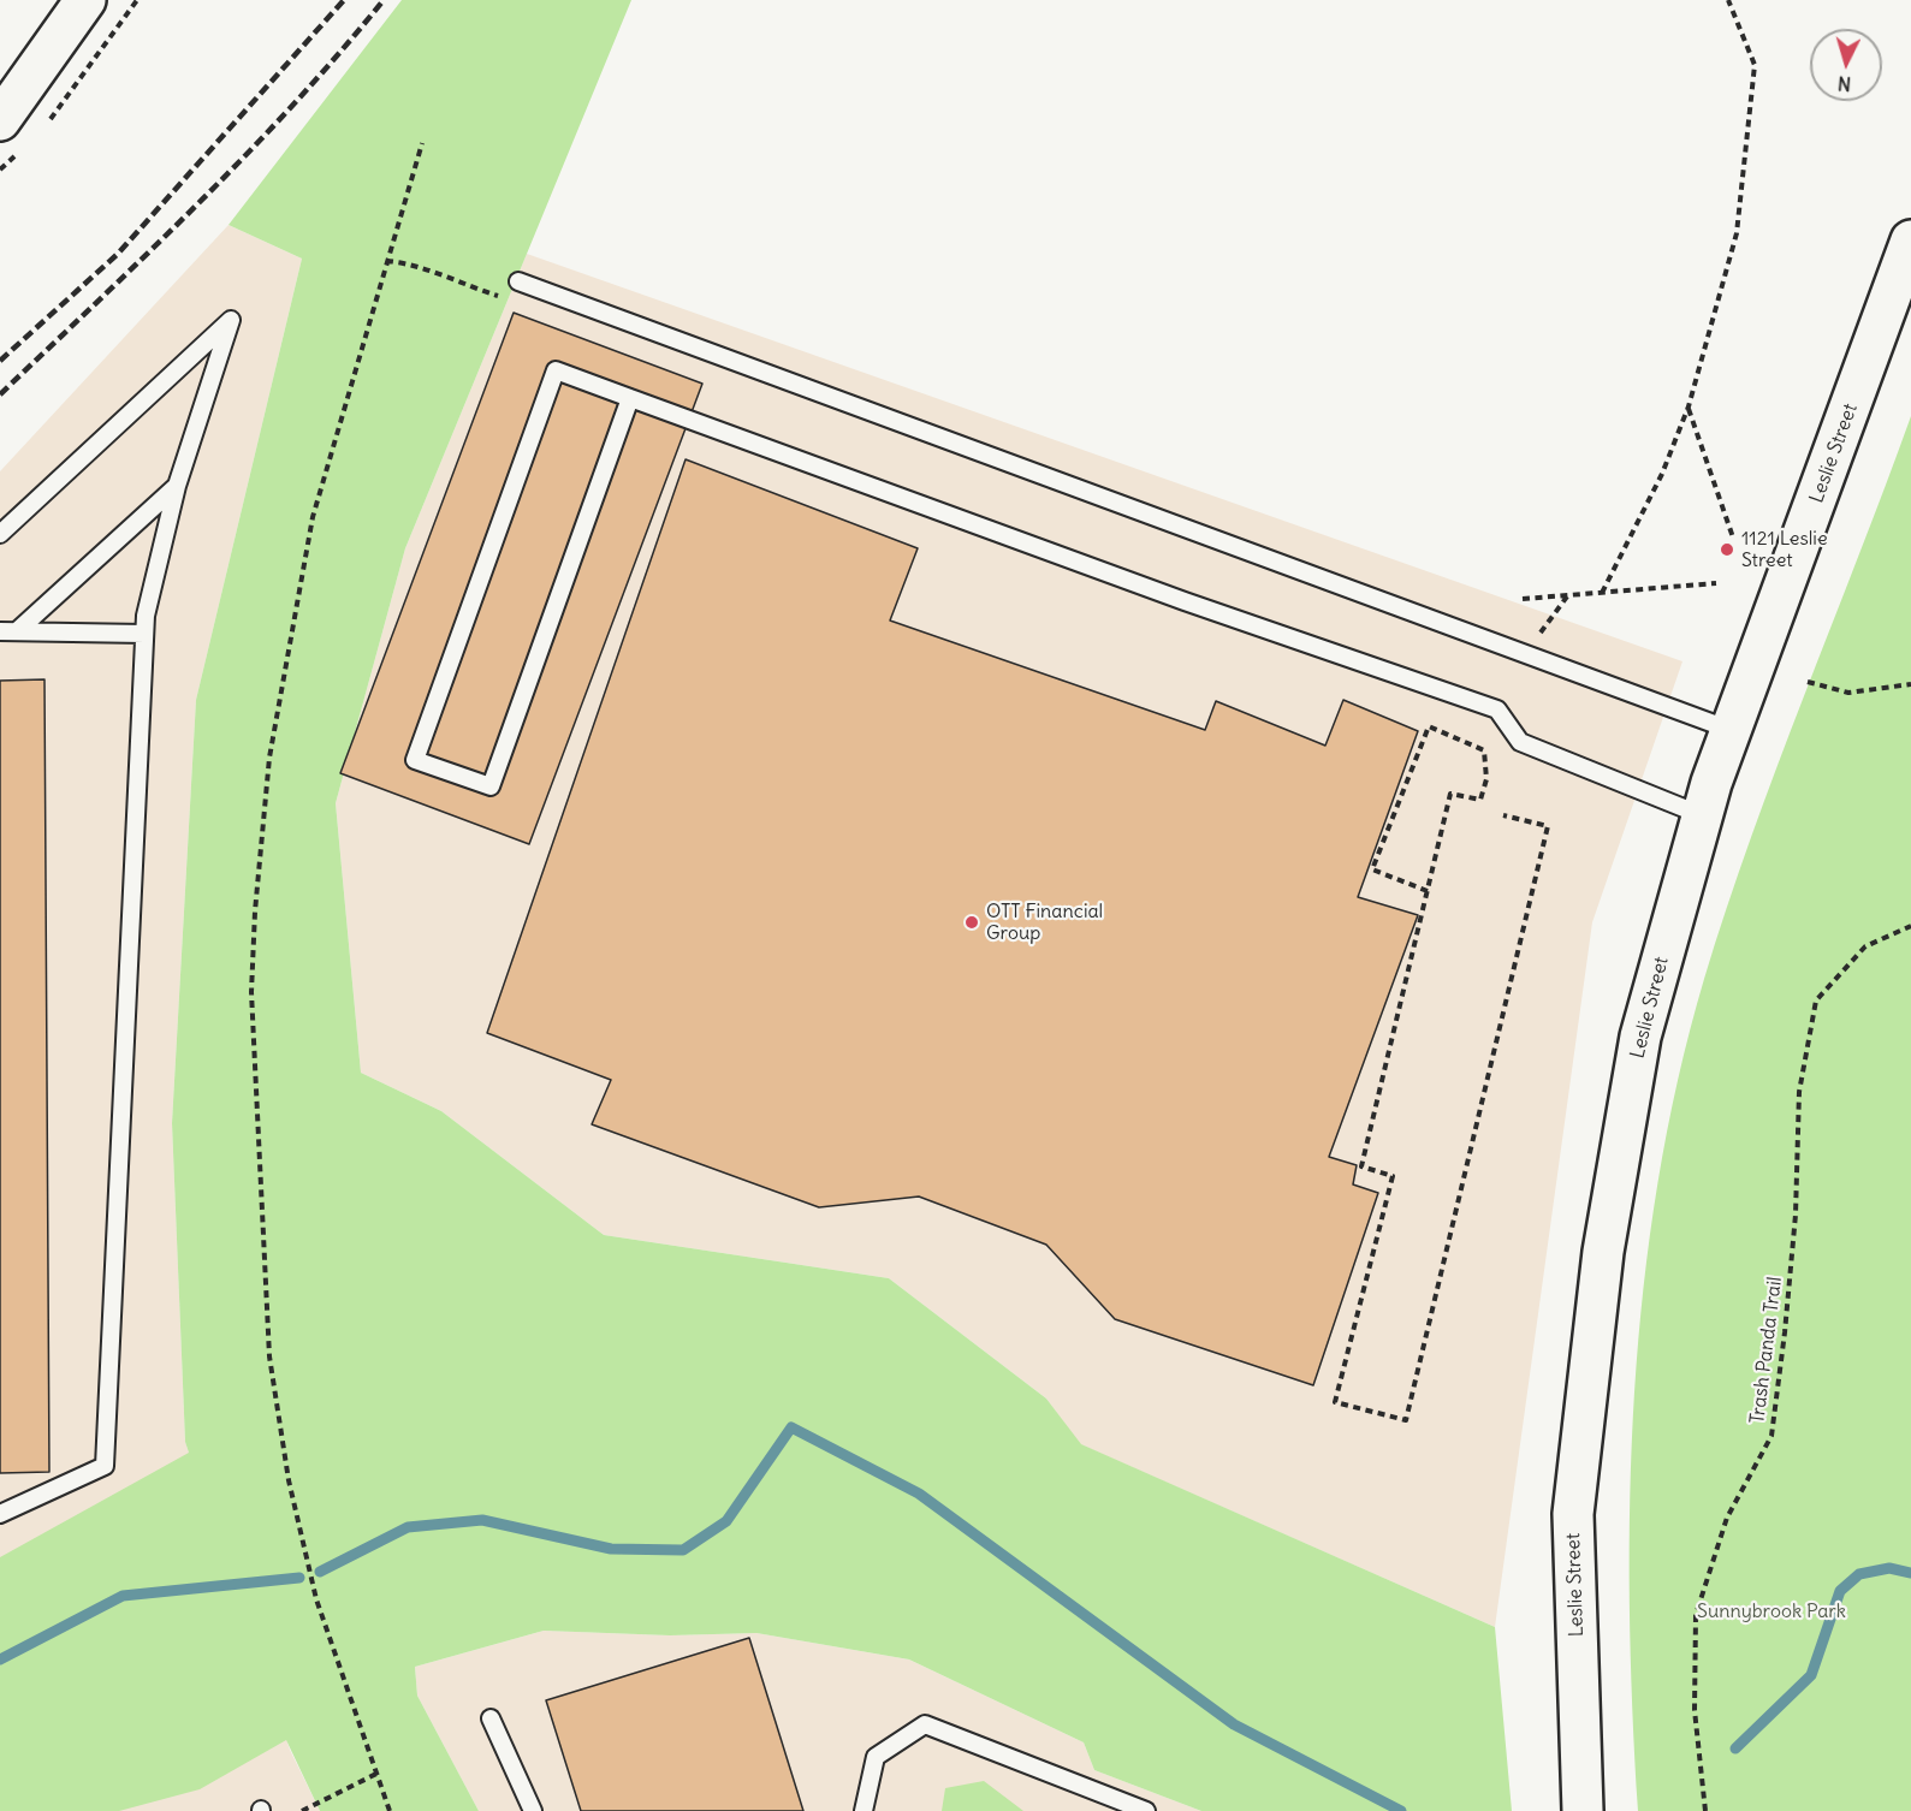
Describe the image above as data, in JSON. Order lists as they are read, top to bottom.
{
  "streets": {
    "main road": ["Leslie Street"],
    "path": ["Trash Panda Trail"]
  },
  "parks": ["Sunnybrook Park"],
  "places": ["1121 Leslie Street", "OTT Financial Group"],
  "north": "bottom"
}
